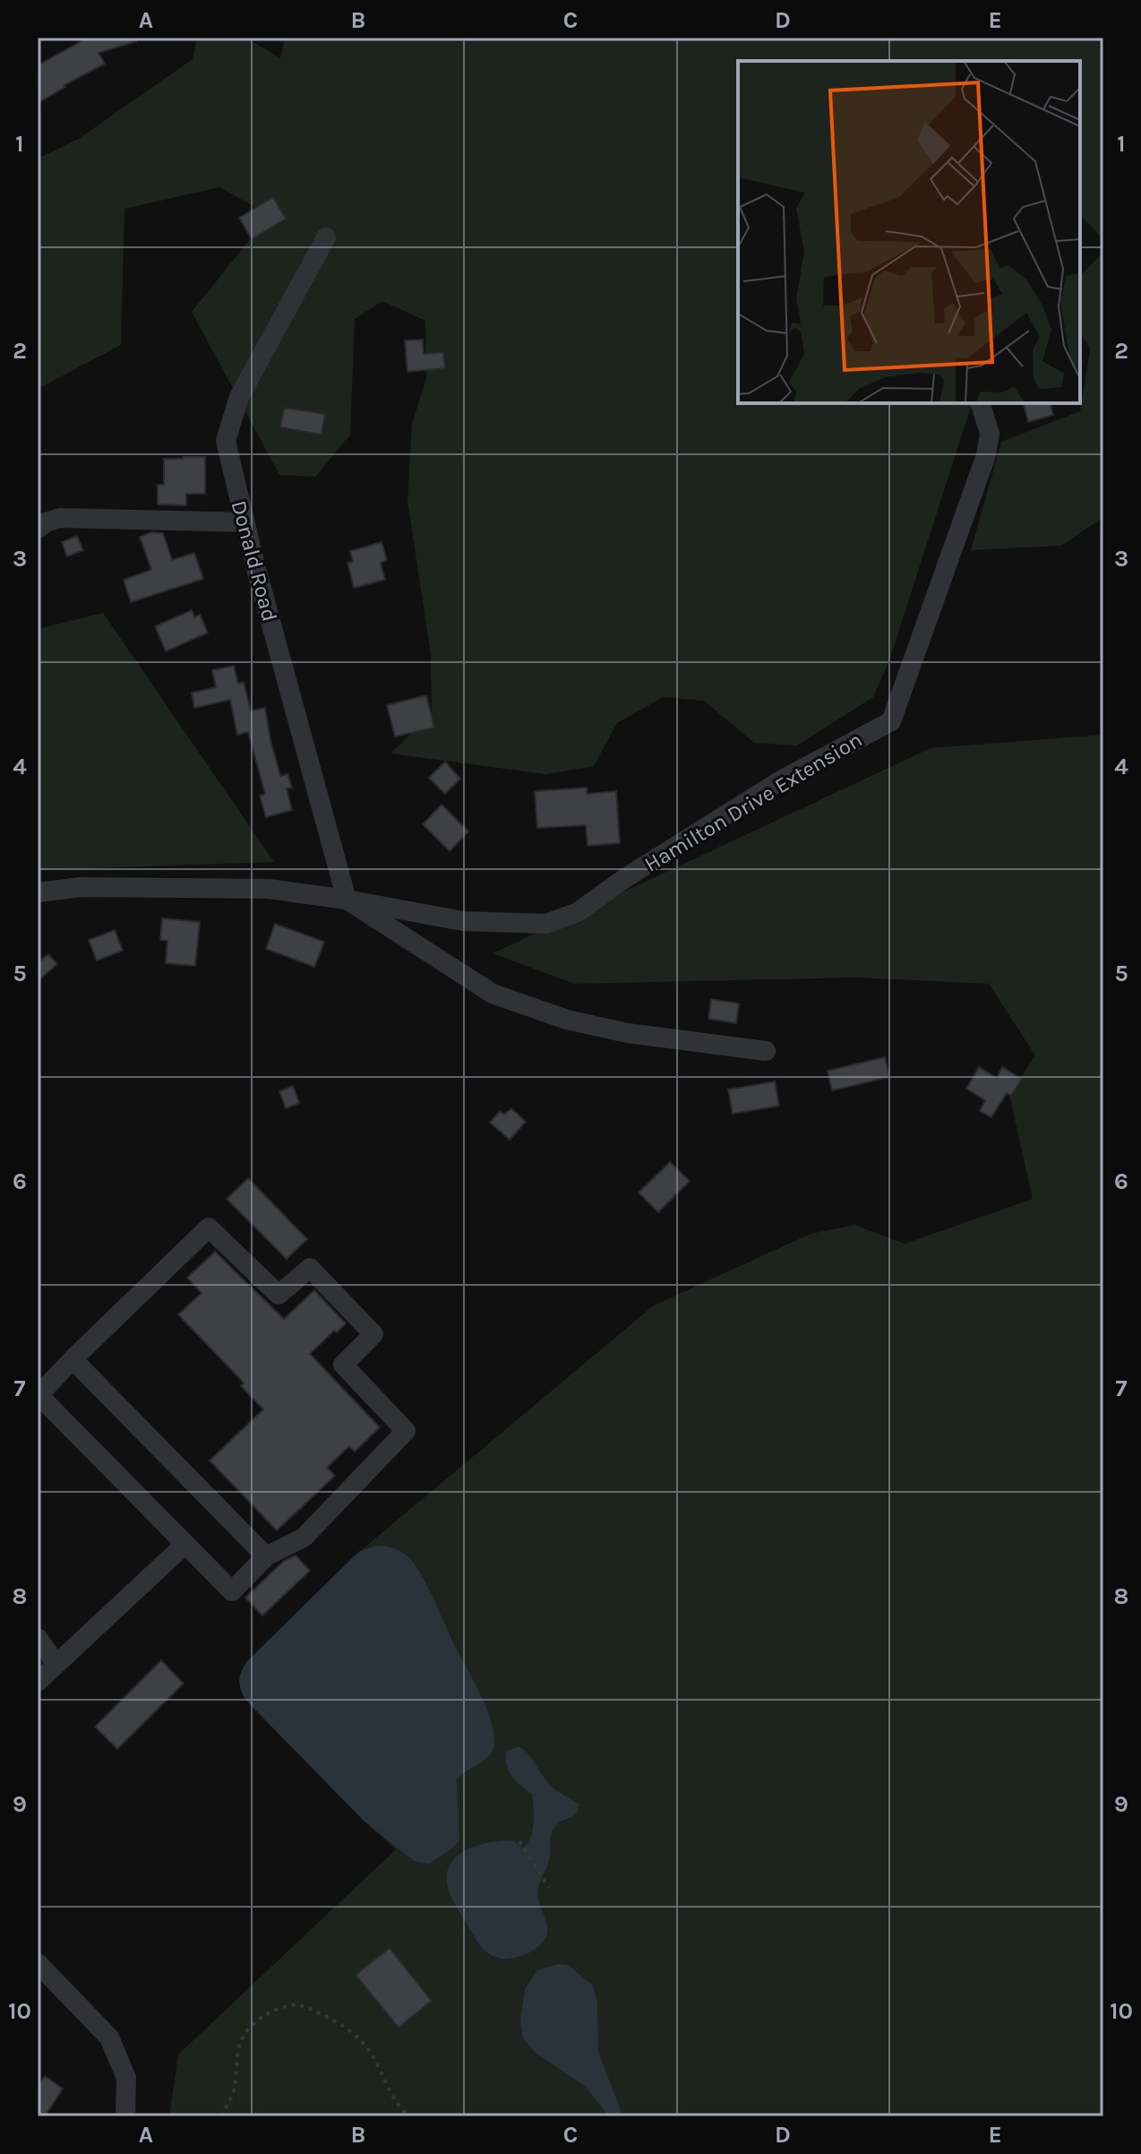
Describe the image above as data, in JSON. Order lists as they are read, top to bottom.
{
  "streets": {
    "street": ["Donald Road", "Hamilton Drive Extension"]
  },
  "crossings": [
    ["Donald Road", "Hamilton Drive Extension"]
  ],
  "grid": {
    "columns": [
      "A",
      "B",
      "C",
      "D",
      "E"
    ],
    "rows": [
      "1",
      "2",
      "3",
      "4",
      "5",
      "6",
      "7",
      "8",
      "9",
      "10"
    ]
  }
}
